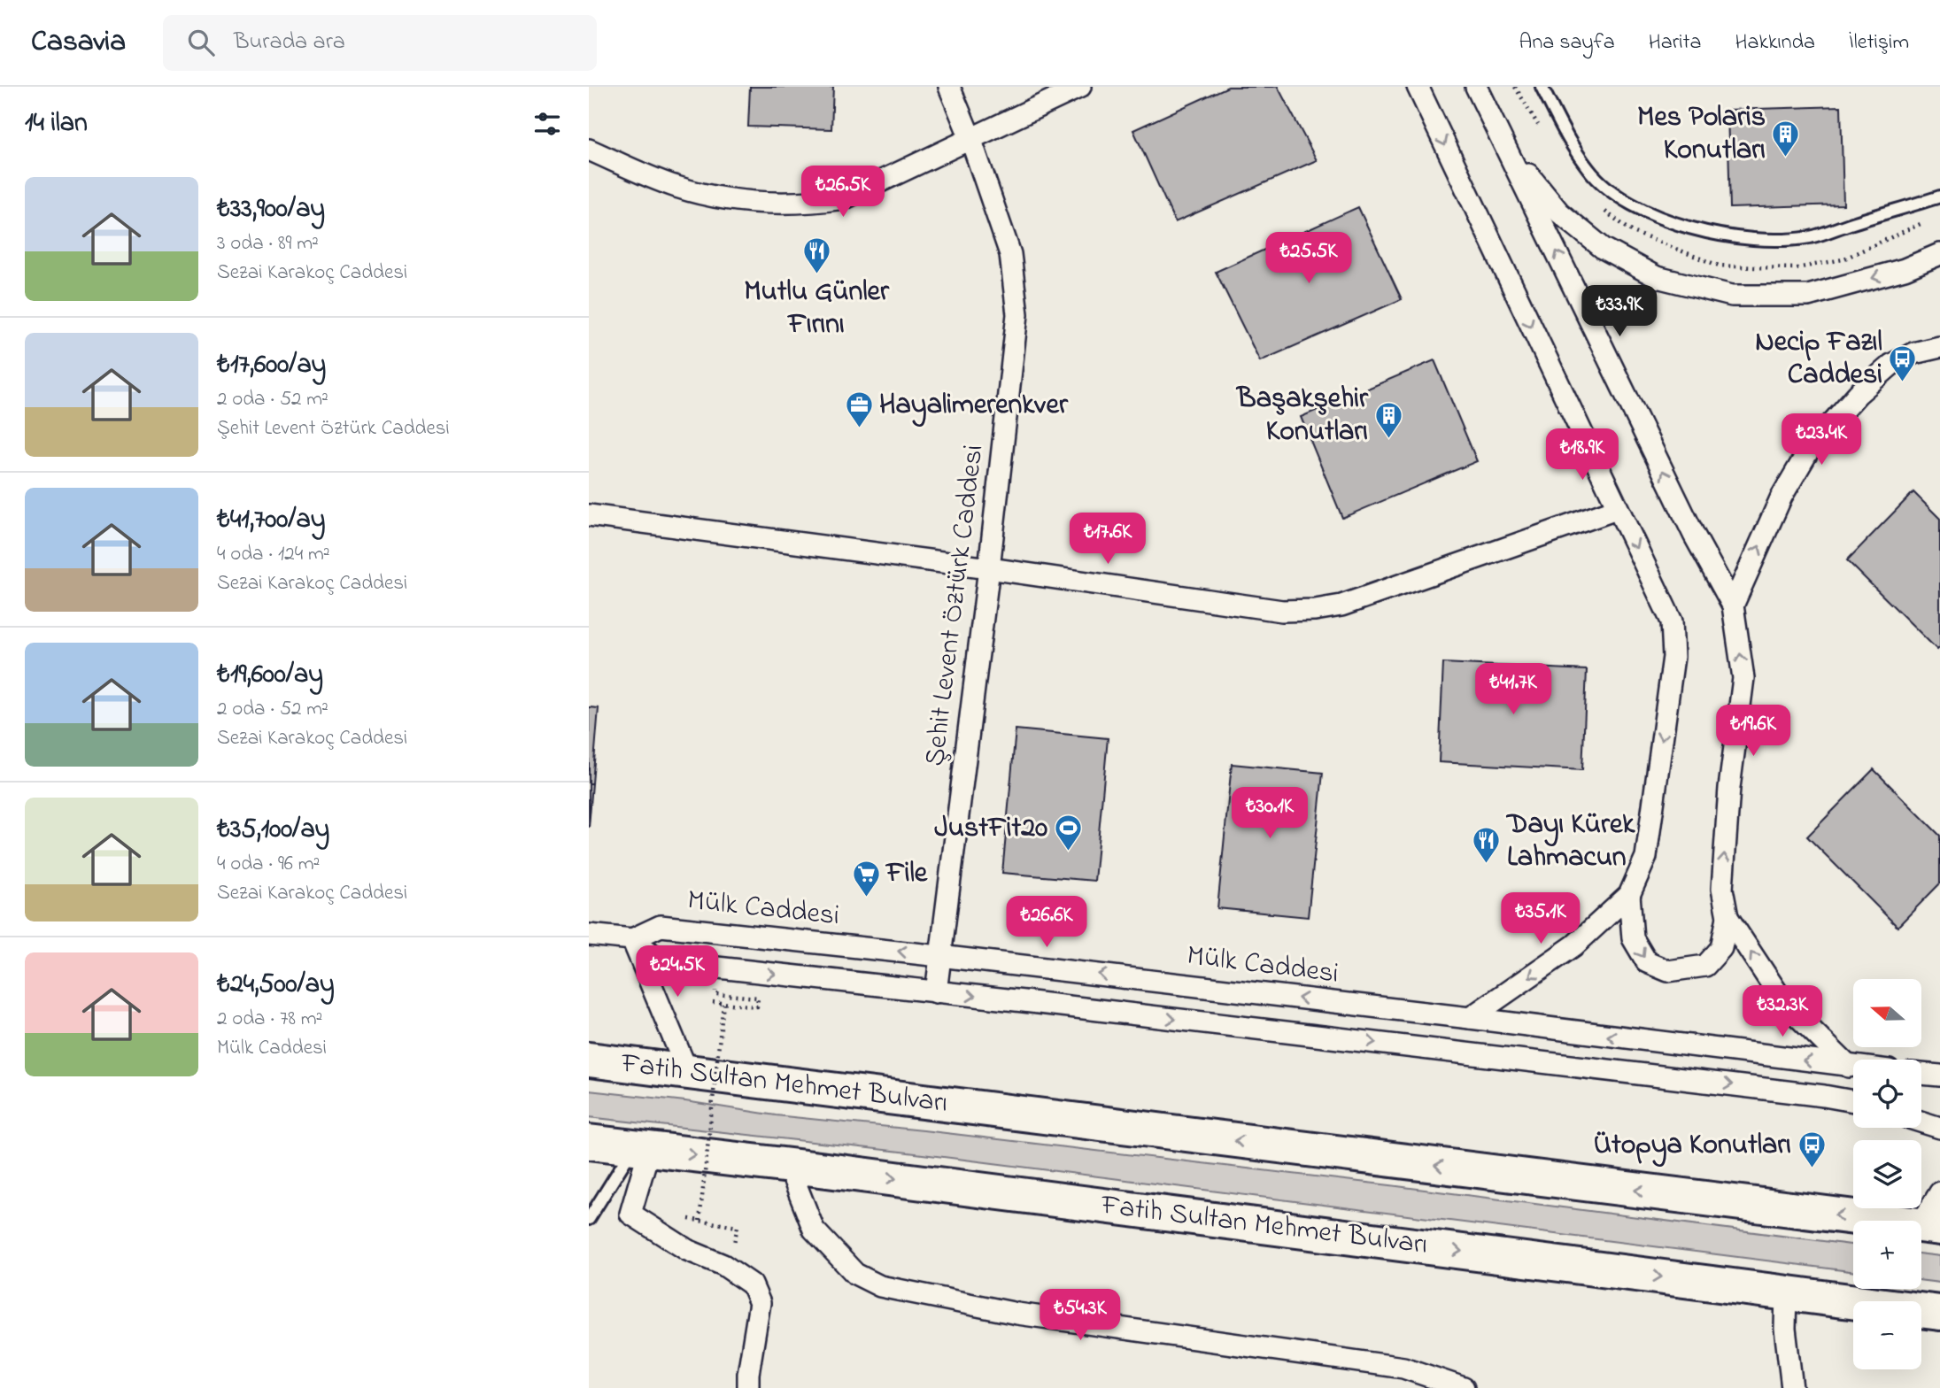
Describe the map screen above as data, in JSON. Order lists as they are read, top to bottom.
{
  "streets": {
    "highway": ["Fatih Sultan Mehmet Bulvarı"],
    "street": ["Şehit Levent Öztürk Caddesi", "Mülk Caddesi"]
  },
  "crossings": [
    ["Şehit Levent Öztürk Caddesi", "Mülk Caddesi"]
  ],
  "places": {
    "building": ["Mes Polaris Konutları", "Başakşehir Konutları"],
    "restaurant": ["Mutlu Günler Fırını", "Dayı Kürek Lahmacun"],
    "bus stop": ["Necip Fazıl Caddesi", "Ütopya Konutları"],
    "office": ["Hayalimerenkver"],
    "sports": ["JustFit20"],
    "supermarket": ["File"]
  },
  "north": "left",
  "page": {
    "header": "Casavia",
    "search": "Burada ara",
    "nav": [
      "Ana sayfa",
      "Harita",
      "Hakkında",
      "İletişim"
    ],
    "heading": "14 ilan",
    "list": [
      {
        "name": "₺33,900/ay",
        "note": "3 oda · 89 m² · Sezai Karakoç Caddesi"
      },
      {
        "name": "₺17,600/ay",
        "note": "2 oda · 52 m² · Şehit Levent Öztürk Caddesi"
      },
      {
        "name": "₺41,700/ay",
        "note": "4 oda · 124 m² · Sezai Karakoç Caddesi"
      },
      {
        "name": "₺19,600/ay",
        "note": "2 oda · 52 m² · Sezai Karakoç Caddesi"
      },
      {
        "name": "₺35,100/ay",
        "note": "4 oda · 96 m² · Sezai Karakoç Caddesi"
      },
      {
        "name": "₺24,500/ay",
        "note": "2 oda · 78 m² · Mülk Caddesi"
      }
    ],
    "price": [
      "₺26.5K",
      "₺25.5K",
      "₺33.9K",
      "₺23.4K",
      "₺18.9K",
      "₺17.6K",
      "₺41.7K",
      "₺19.6K",
      "₺30.1K",
      "₺35.1K",
      "₺26.6K",
      "₺24.5K",
      "₺32.3K",
      "₺54.3K"
    ],
    "map_buttons": ["+", "−"]
  }
}
